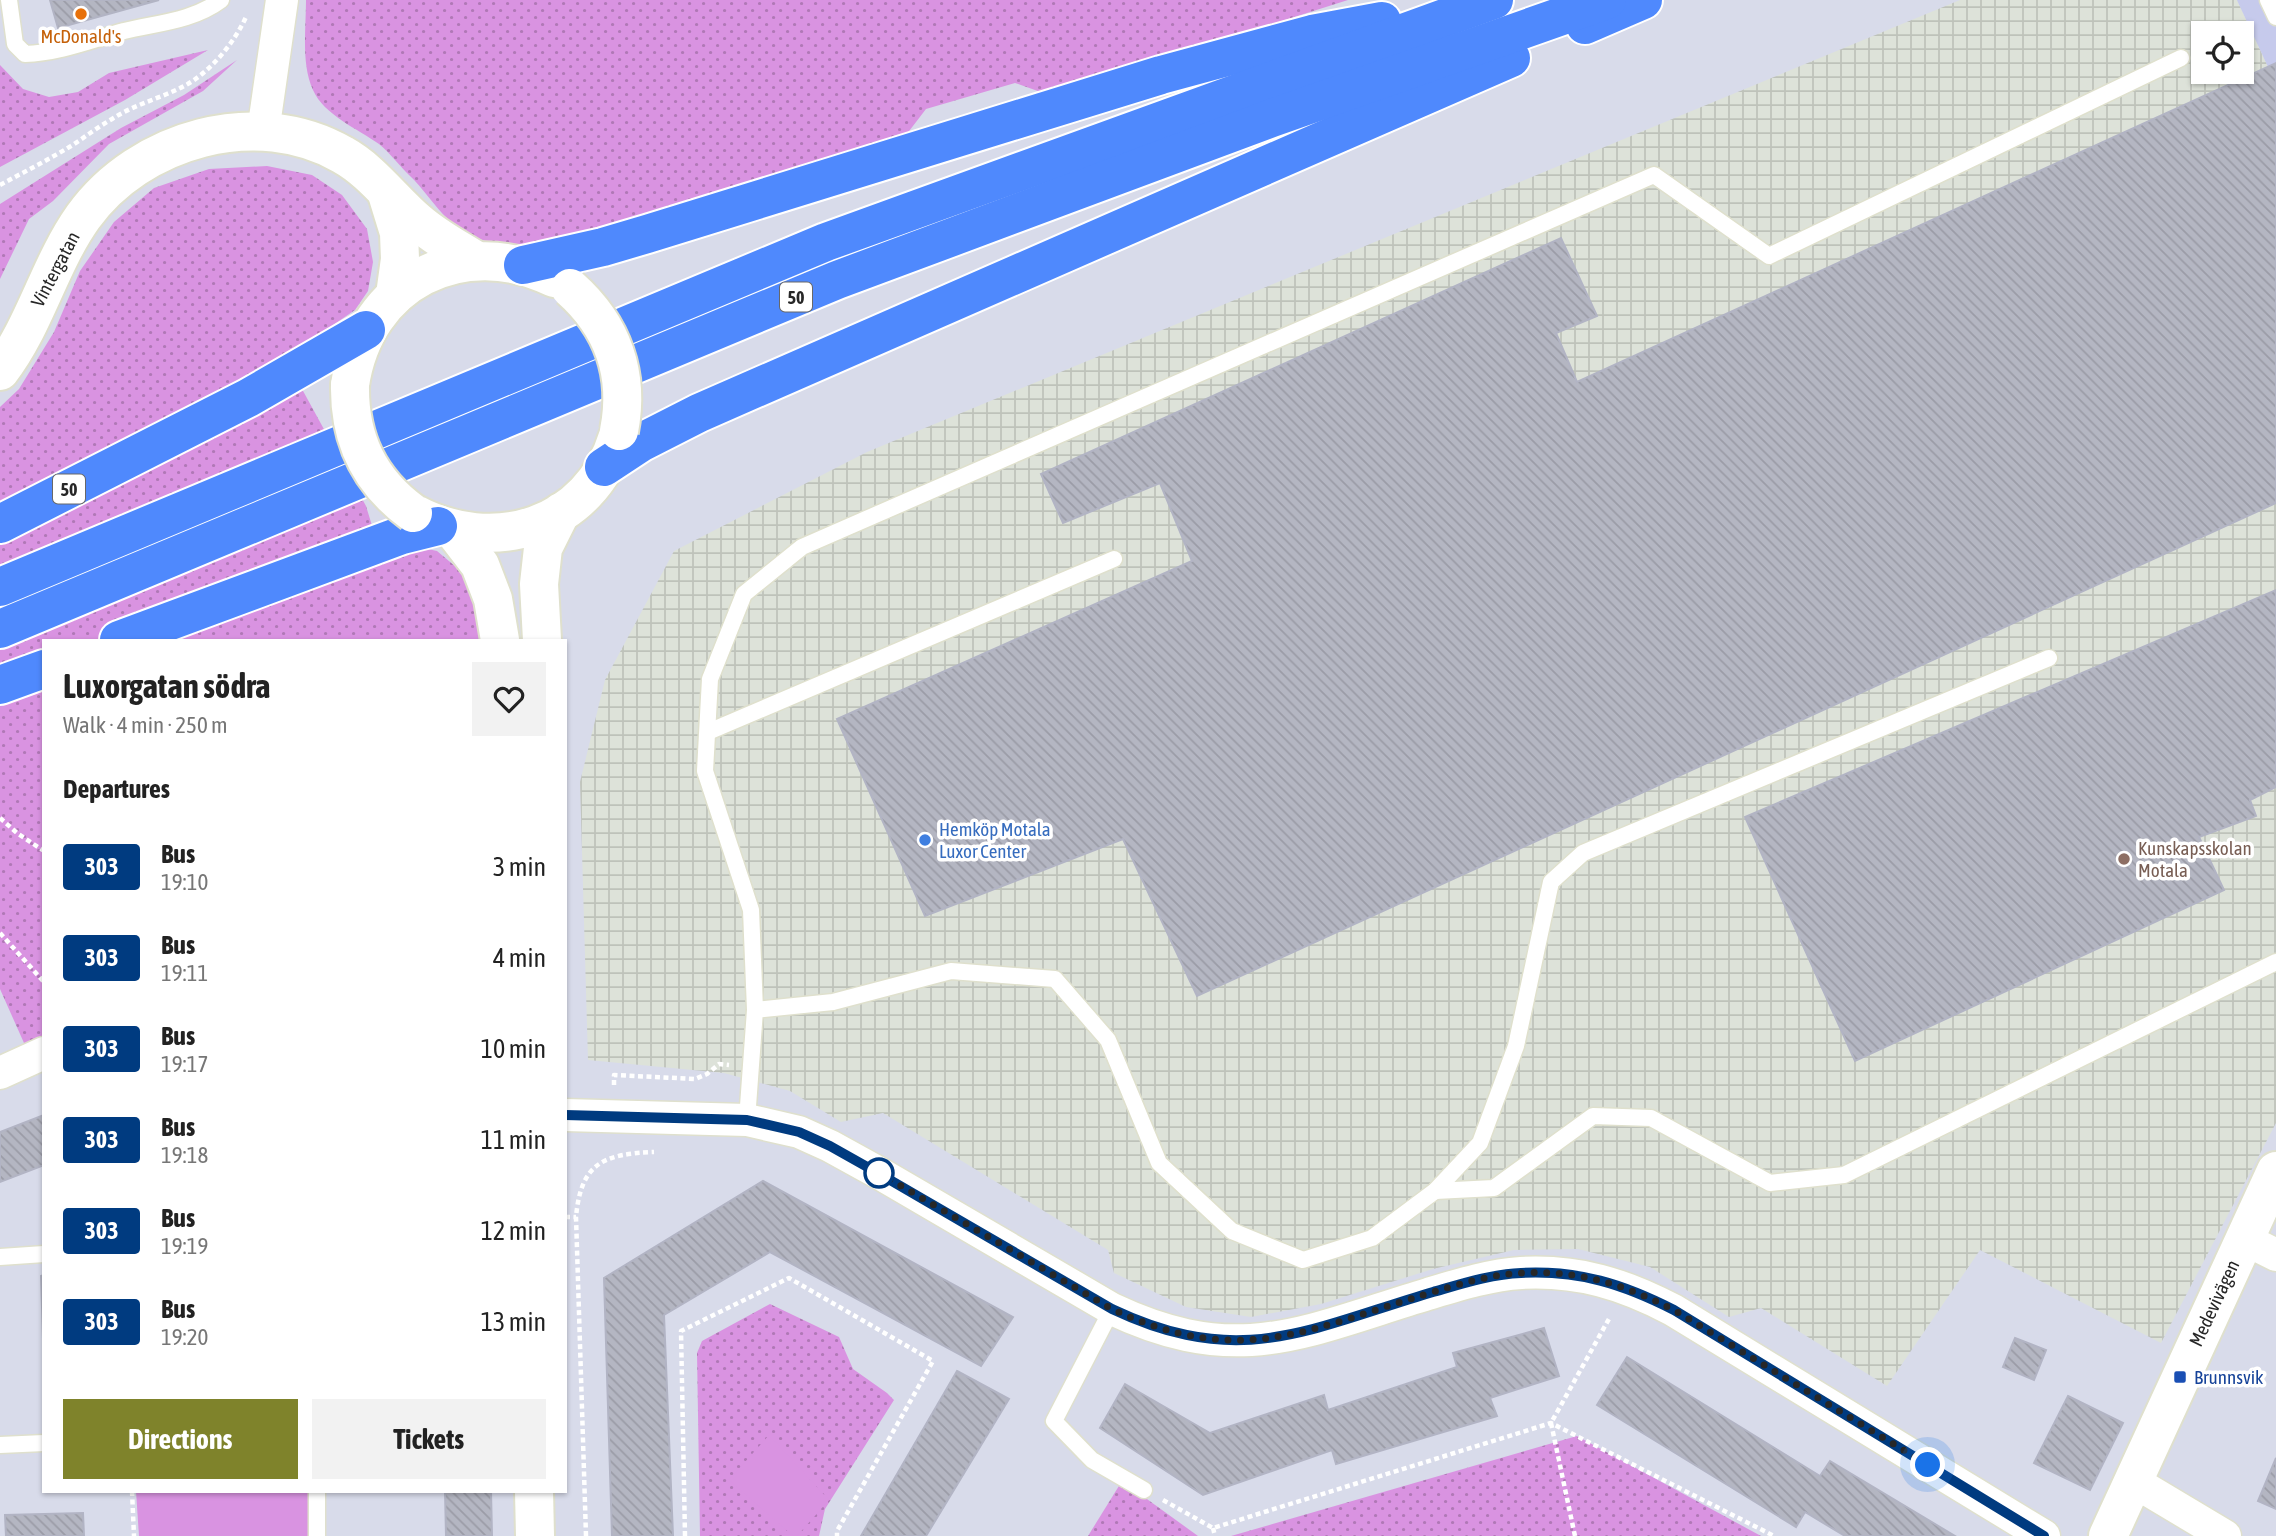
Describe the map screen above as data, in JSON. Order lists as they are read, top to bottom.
{
  "streets": {
    "highway": ["50"],
    "main road": ["Vintergatan", "Medevivägen"]
  },
  "places": {
    "other": ["McDonald's", "Hemköp Motala Luxor Center", "Kunskapsskolan Motala"],
    "transit": ["Brunnsvik"]
  },
  "lines": ["bus line 303"],
  "page": {
    "heading": [
      ["Luxorgatan södra", "Walk · 4 min · 250 m"],
      "Departures"
    ],
    "list": [
      {
        "mark": "303",
        "name": "Bus",
        "note": "19:10",
        "value": "3 min"
      },
      {
        "mark": "303",
        "name": "Bus",
        "note": "19:11",
        "value": "4 min"
      },
      {
        "mark": "303",
        "name": "Bus",
        "note": "19:17",
        "value": "10 min"
      },
      {
        "mark": "303",
        "name": "Bus",
        "note": "19:18",
        "value": "11 min"
      },
      {
        "mark": "303",
        "name": "Bus",
        "note": "19:19",
        "value": "12 min"
      },
      {
        "mark": "303",
        "name": "Bus",
        "note": "19:20",
        "value": "13 min"
      }
    ],
    "buttons": ["Directions", "Tickets"]
  }
}
